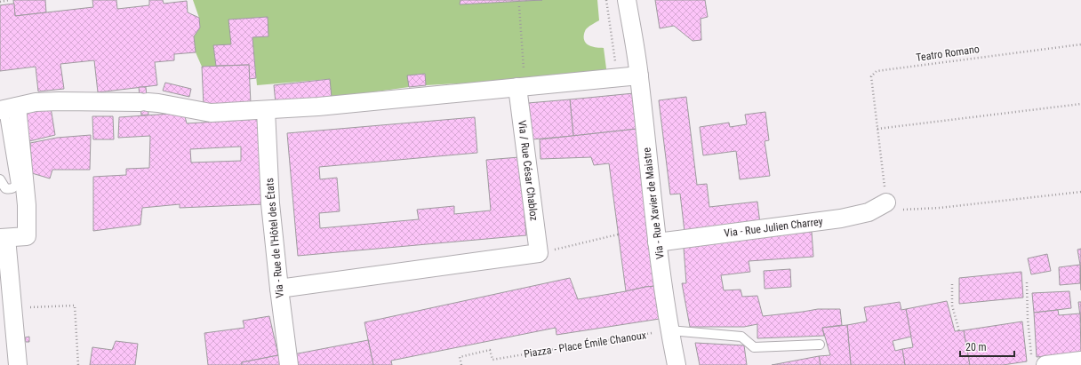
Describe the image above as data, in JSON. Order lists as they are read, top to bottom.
{
  "streets": {
    "street": [
      "Via / Rue César Chabloz",
      "Via - Rue Xavier de Maistre",
      "Via - Rue Julien Charrey",
      "Via - Rue de l'Hôtel des États"
    ],
    "path": ["Teatro Romano", "Piazza - Place Émile Chanoux"]
  },
  "crossings": [
    ["Teatro Romano", "Via - Rue Julien Charrey"],
    ["Via - Rue Xavier de Maistre", "Via - Rue Julien Charrey"],
    ["Via - Rue Xavier de Maistre", "Piazza - Place Émile Chanoux"]
  ],
  "scale_bar": "20 m"
}
